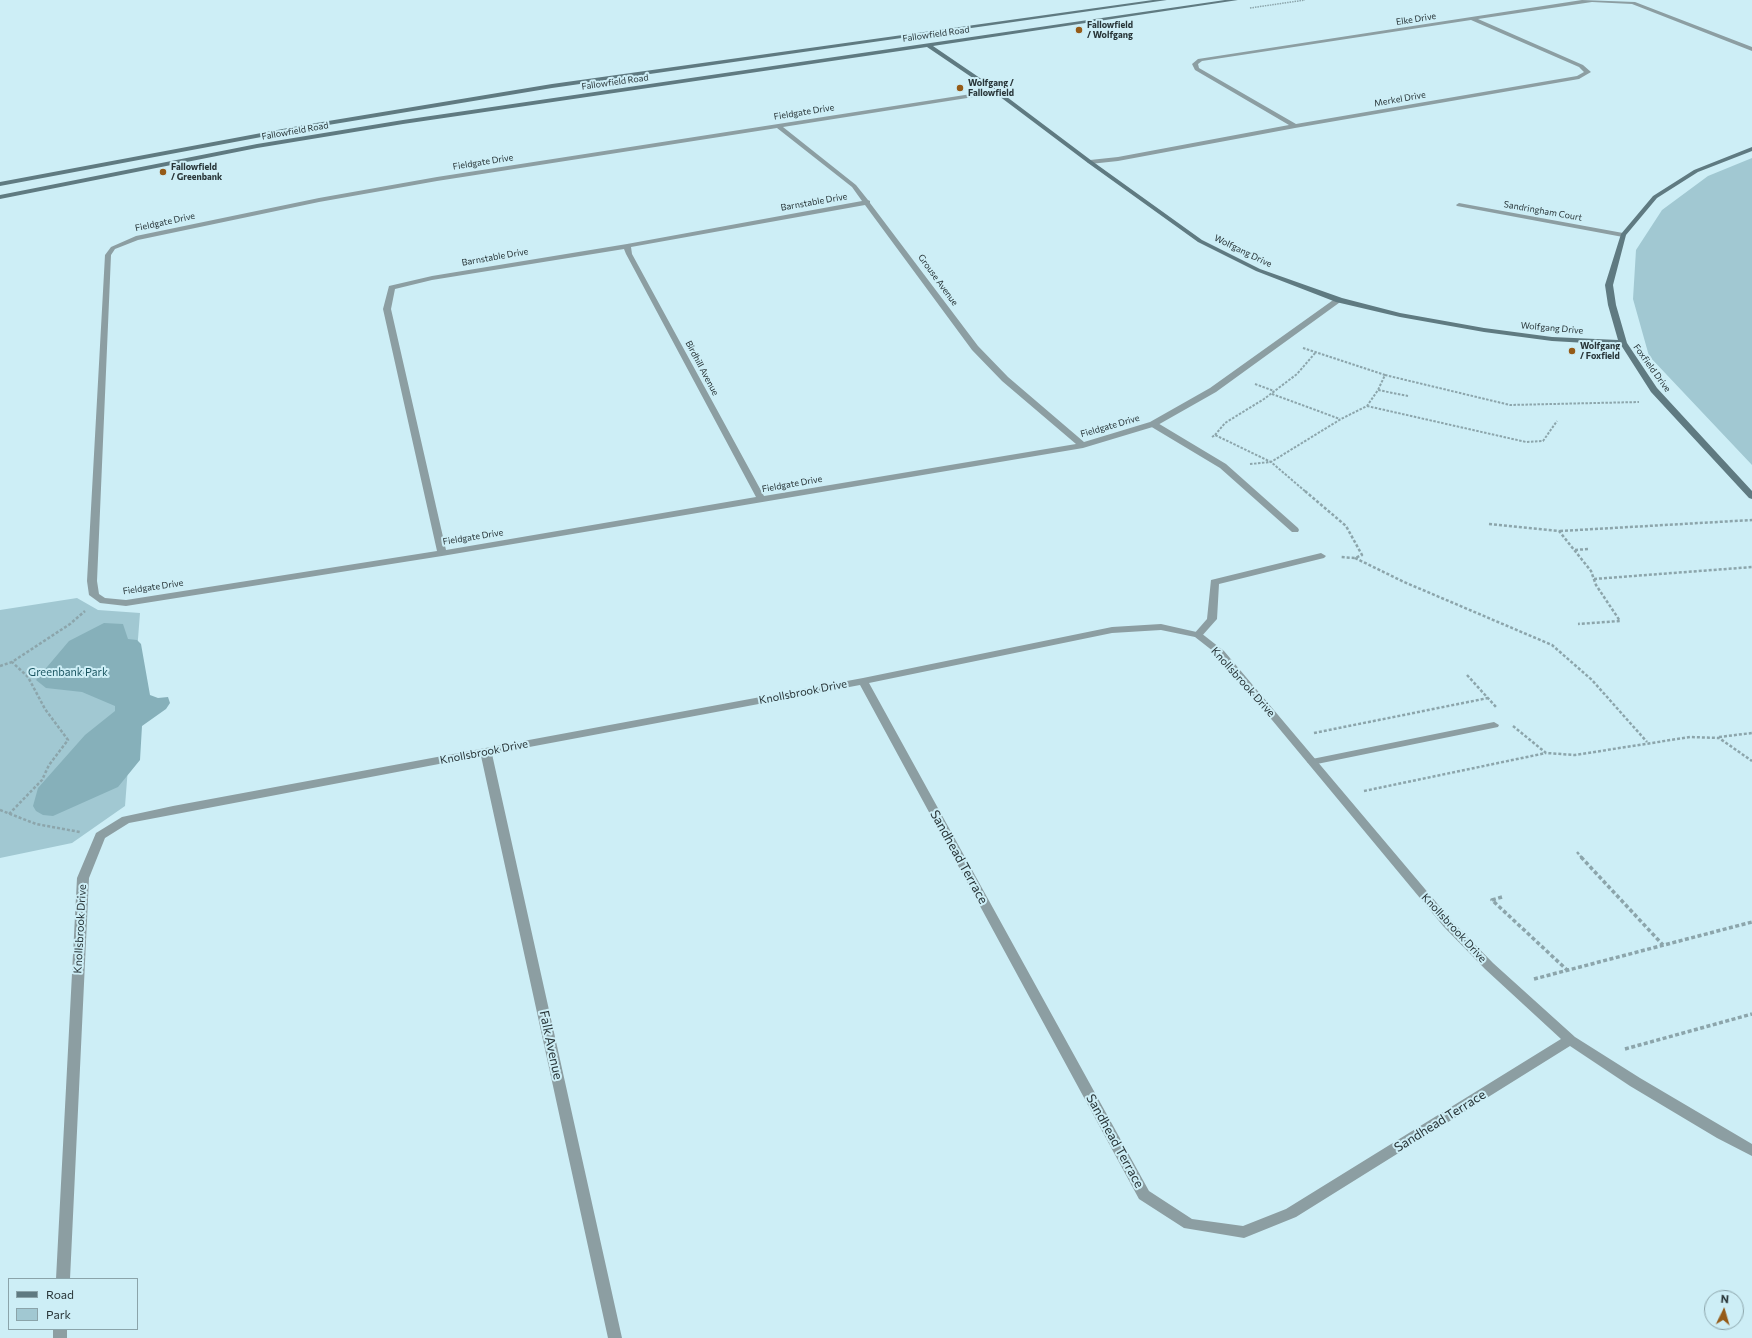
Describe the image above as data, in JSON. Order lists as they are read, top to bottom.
{
  "streets": {
    "main road": ["Fallowfield Road", "Wolfgang Drive", "Foxfield Drive"],
    "street": [
      "Elke Drive",
      "Merkel Drive",
      "Fieldgate Drive",
      "Barnstable Drive",
      "Sandringham Court",
      "Grouse Avenue",
      "Birdhill Avenue",
      "Knollsbrook Drive",
      "Sandhead Terrace",
      "Falk Avenue"
    ]
  },
  "crossings": [
    ["Elke Drive", "Merkel Drive"],
    ["Fallowfield Road", "Wolfgang Drive"],
    ["Merkel Drive", "Wolfgang Drive"],
    ["Fieldgate Drive", "Barnstable Drive"],
    ["Fieldgate Drive", "Wolfgang Drive"],
    ["Fieldgate Drive", "Grouse Avenue"],
    ["Fieldgate Drive", "Birdhill Avenue"],
    ["Barnstable Drive", "Grouse Avenue"],
    ["Barnstable Drive", "Birdhill Avenue"],
    ["Sandringham Court", "Foxfield Drive"],
    ["Wolfgang Drive", "Foxfield Drive"],
    ["Knollsbrook Drive", "Sandhead Terrace"],
    ["Knollsbrook Drive", "Falk Avenue"]
  ],
  "parks": ["Greenbank Park"],
  "places": [
    "Fallowfield / Wolfgang",
    "Wolfgang / Fallowfield",
    "Fallowfield / Greenbank",
    "Wolfgang / Foxfield"
  ],
  "legend": ["Road", "Park"],
  "north": "top"
}
